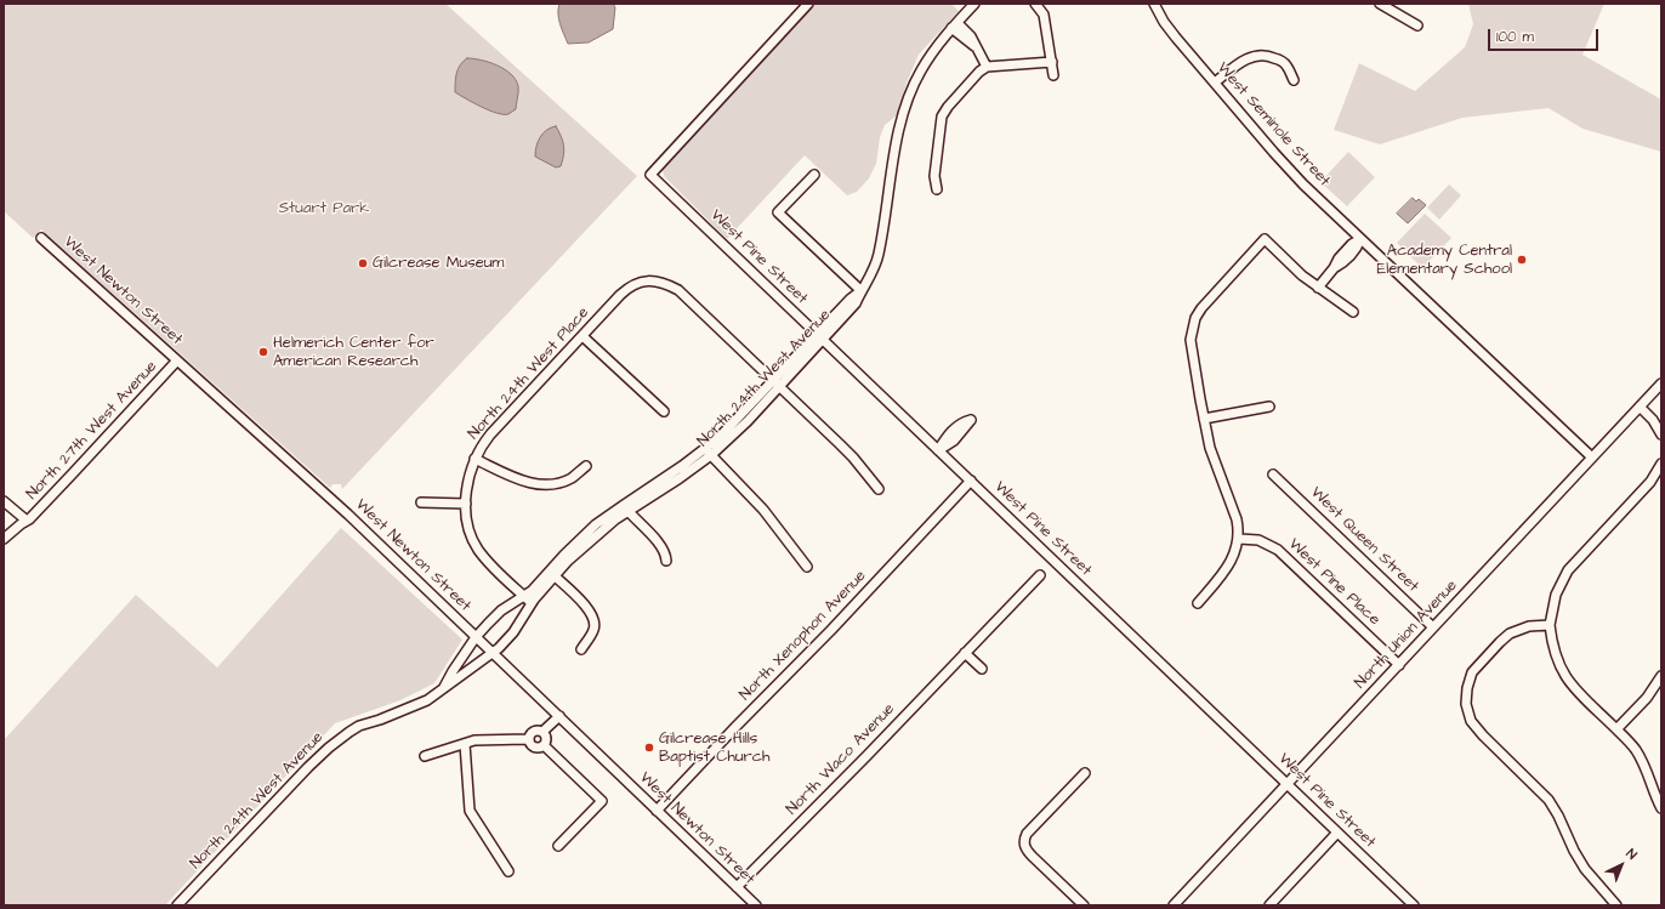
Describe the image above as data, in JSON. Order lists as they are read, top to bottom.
{
  "streets": {
    "street": [
      "West Seminole Street",
      "West Pine Street",
      "West Newton Street",
      "North 24th West Place",
      "North 24th West Avenue",
      "North 27th West Avenue",
      "West Queen Street",
      "West Pine Place",
      "North Union Avenue",
      "North Xenophon Avenue",
      "North Waco Avenue"
    ]
  },
  "crossings": [
    ["West Seminole Street", "North Union Avenue"],
    ["West Pine Street", "North 24th West Avenue"],
    ["West Pine Street", "North Union Avenue"],
    ["West Pine Street", "North Xenophon Avenue"],
    ["West Newton Street", "North 24th West Avenue"],
    ["West Newton Street", "North 27th West Avenue"],
    ["West Newton Street", "North Xenophon Avenue"],
    ["West Newton Street", "North Waco Avenue"],
    ["North 24th West Place", "North 24th West Avenue"],
    ["West Queen Street", "North Union Avenue"],
    ["West Pine Place", "North Union Avenue"]
  ],
  "parks": ["Stuart Park"],
  "places": [
    "Academy Central Elementary School",
    "Gilcrease Museum",
    "Helmerich Center for American Research",
    "Gilcrease Hills Baptist Church"
  ],
  "scale_bar": "100 m",
  "north": "top right"
}
